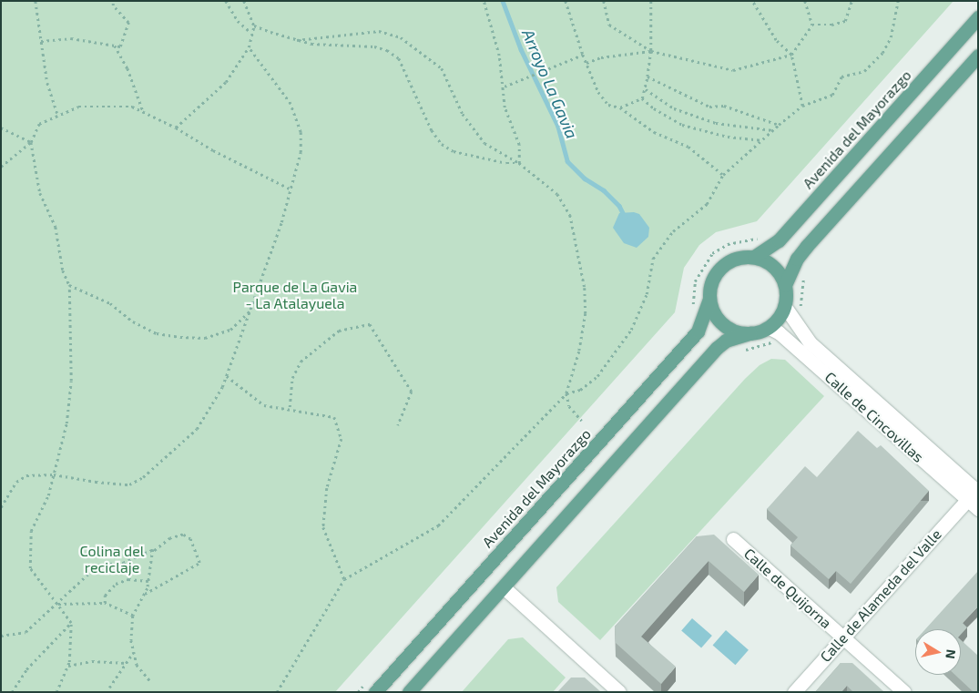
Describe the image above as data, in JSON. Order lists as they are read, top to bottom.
{
  "streets": {
    "main road": ["Avenida del Mayorazgo"],
    "street": ["Calle de Cincovillas", "Calle de Quijorna", "Calle de Alameda del Valle"]
  },
  "crossings": [
    ["Avenida del Mayorazgo", "Calle de Cincovillas"],
    ["Calle de Cincovillas", "Calle de Alameda del Valle"],
    ["Calle de Quijorna", "Calle de Alameda del Valle"]
  ],
  "water": ["Arroyo La Gavia"],
  "parks": ["Parque de La Gavia - La Atalayuela", "Colina del reciclaje"],
  "north": "right"
}
